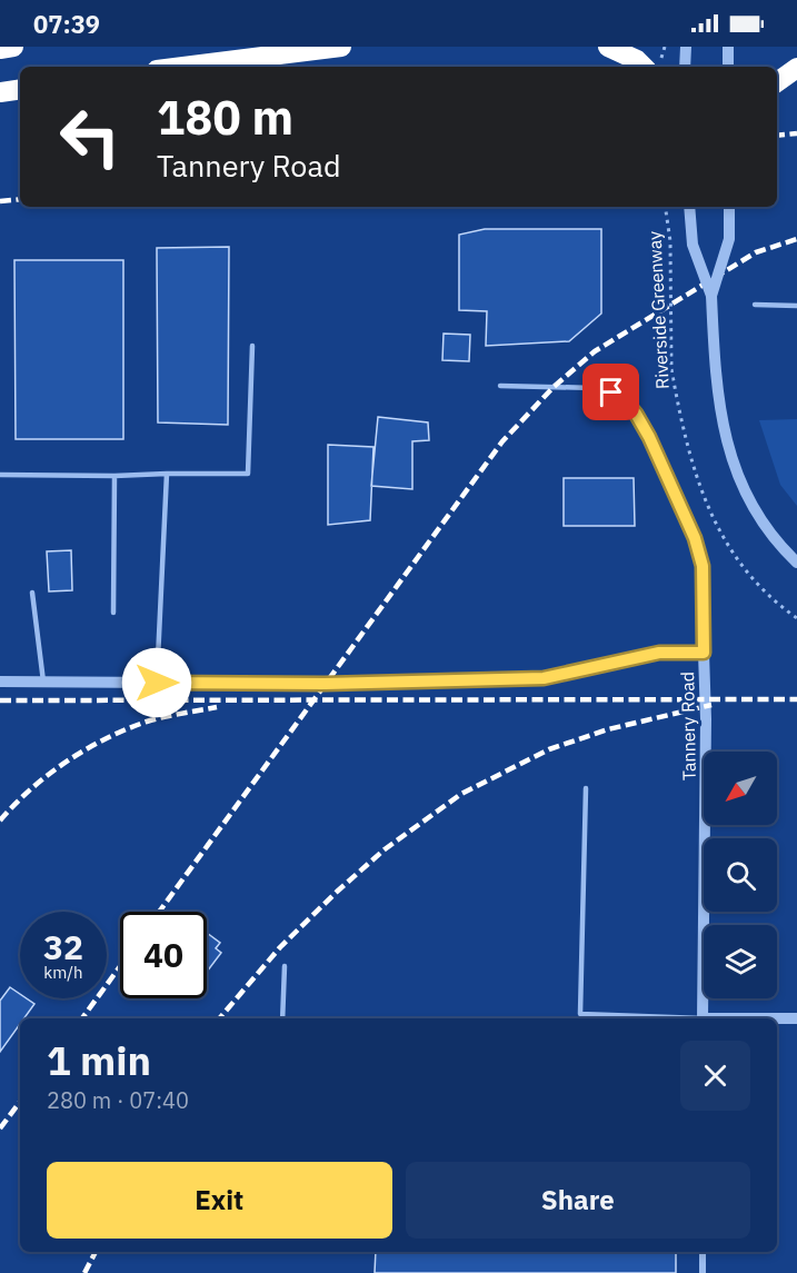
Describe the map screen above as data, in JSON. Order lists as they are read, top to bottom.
{
  "streets": {
    "street": ["Tannery Road"],
    "path": ["Riverside Greenway"]
  },
  "north": "bottom left",
  "page": {
    "status": "07:39",
    "turn": ["180 m", "Tannery Road"],
    "speed": "32 km/h",
    "limit": "40",
    "heading": ["1 min", "280 m · 07:40"],
    "buttons": ["Exit", "Share"]
  }
}
